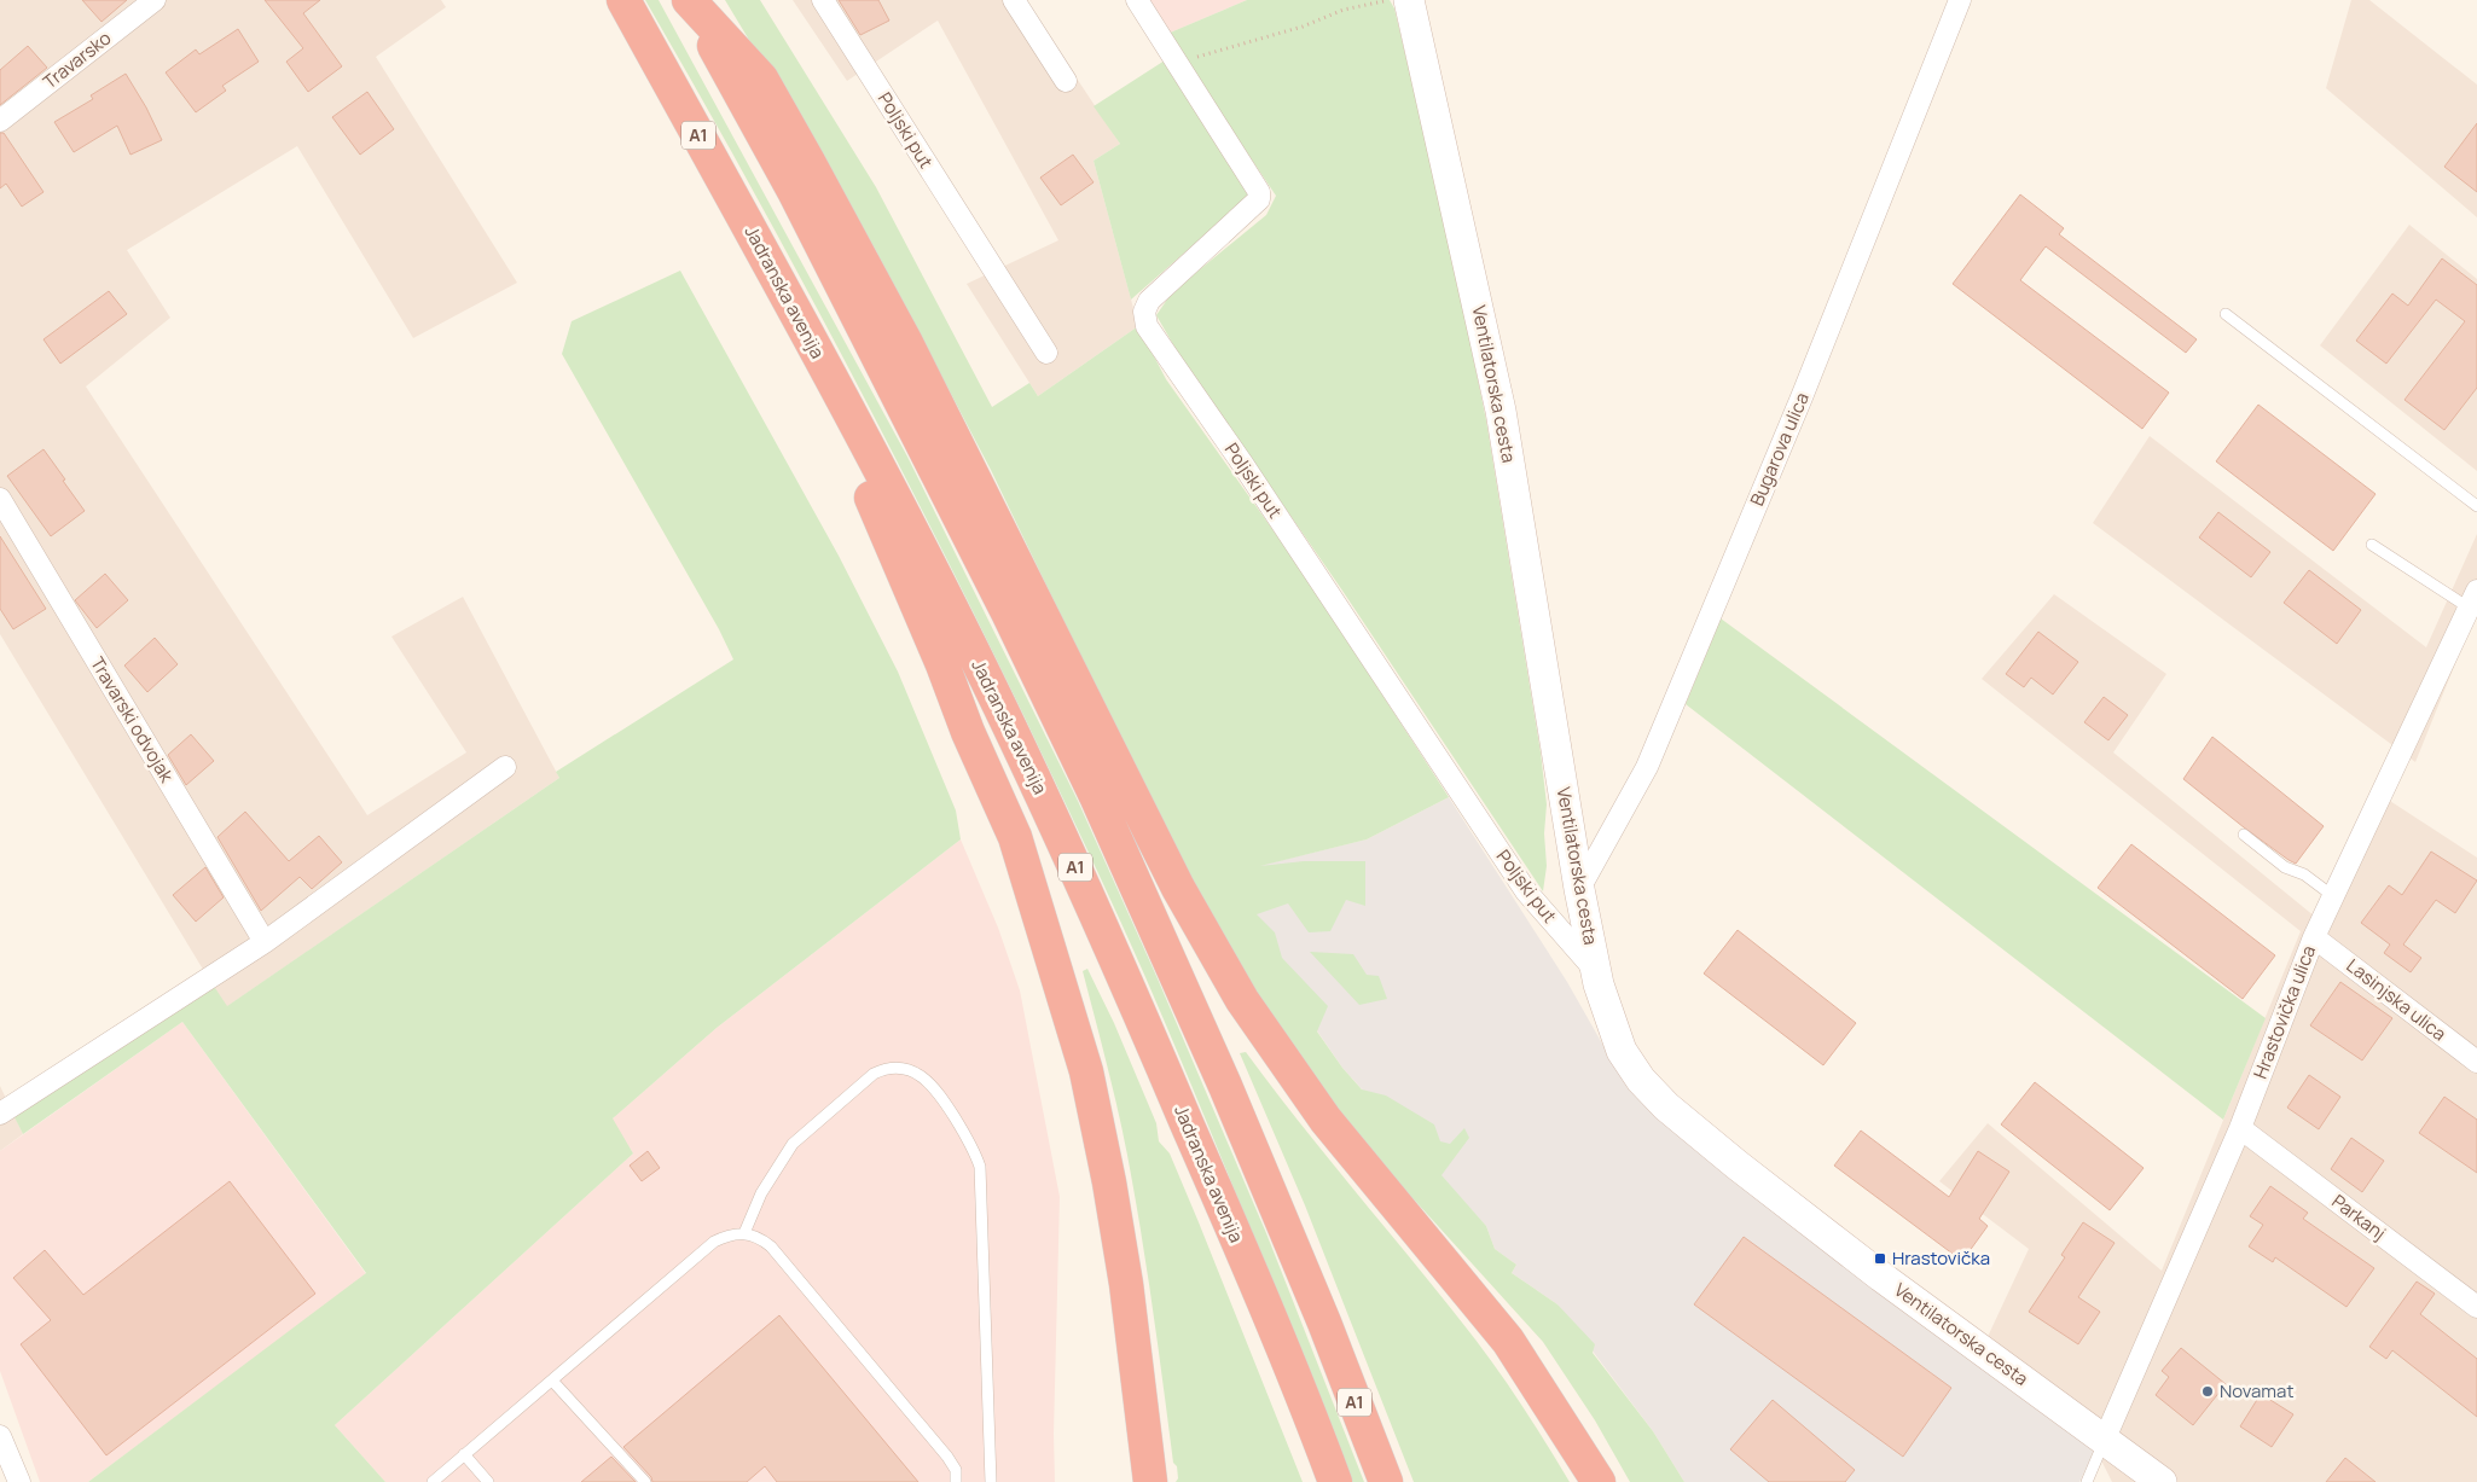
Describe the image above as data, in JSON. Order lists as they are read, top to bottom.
{
  "streets": {
    "highway": ["A1", "Jadranska avenija"],
    "main road": ["Ventilatorska cesta"],
    "street": [
      "Travarsko",
      "Poljski put",
      "Bugarova ulica",
      "Travarski odvojak",
      "Lasinjska ulica",
      "Hrastovička ulica",
      "Parkanj"
    ]
  },
  "crossings": [
    ["Poljski put", "Ventilatorska cesta"],
    ["Ventilatorska cesta", "Bugarova ulica"],
    ["Ventilatorska cesta", "Hrastovička ulica"],
    ["Lasinjska ulica", "Hrastovička ulica"],
    ["Hrastovička ulica", "Parkanj"]
  ],
  "places": {
    "transit": ["Hrastovička"],
    "other": ["Novamat"]
  }
}
